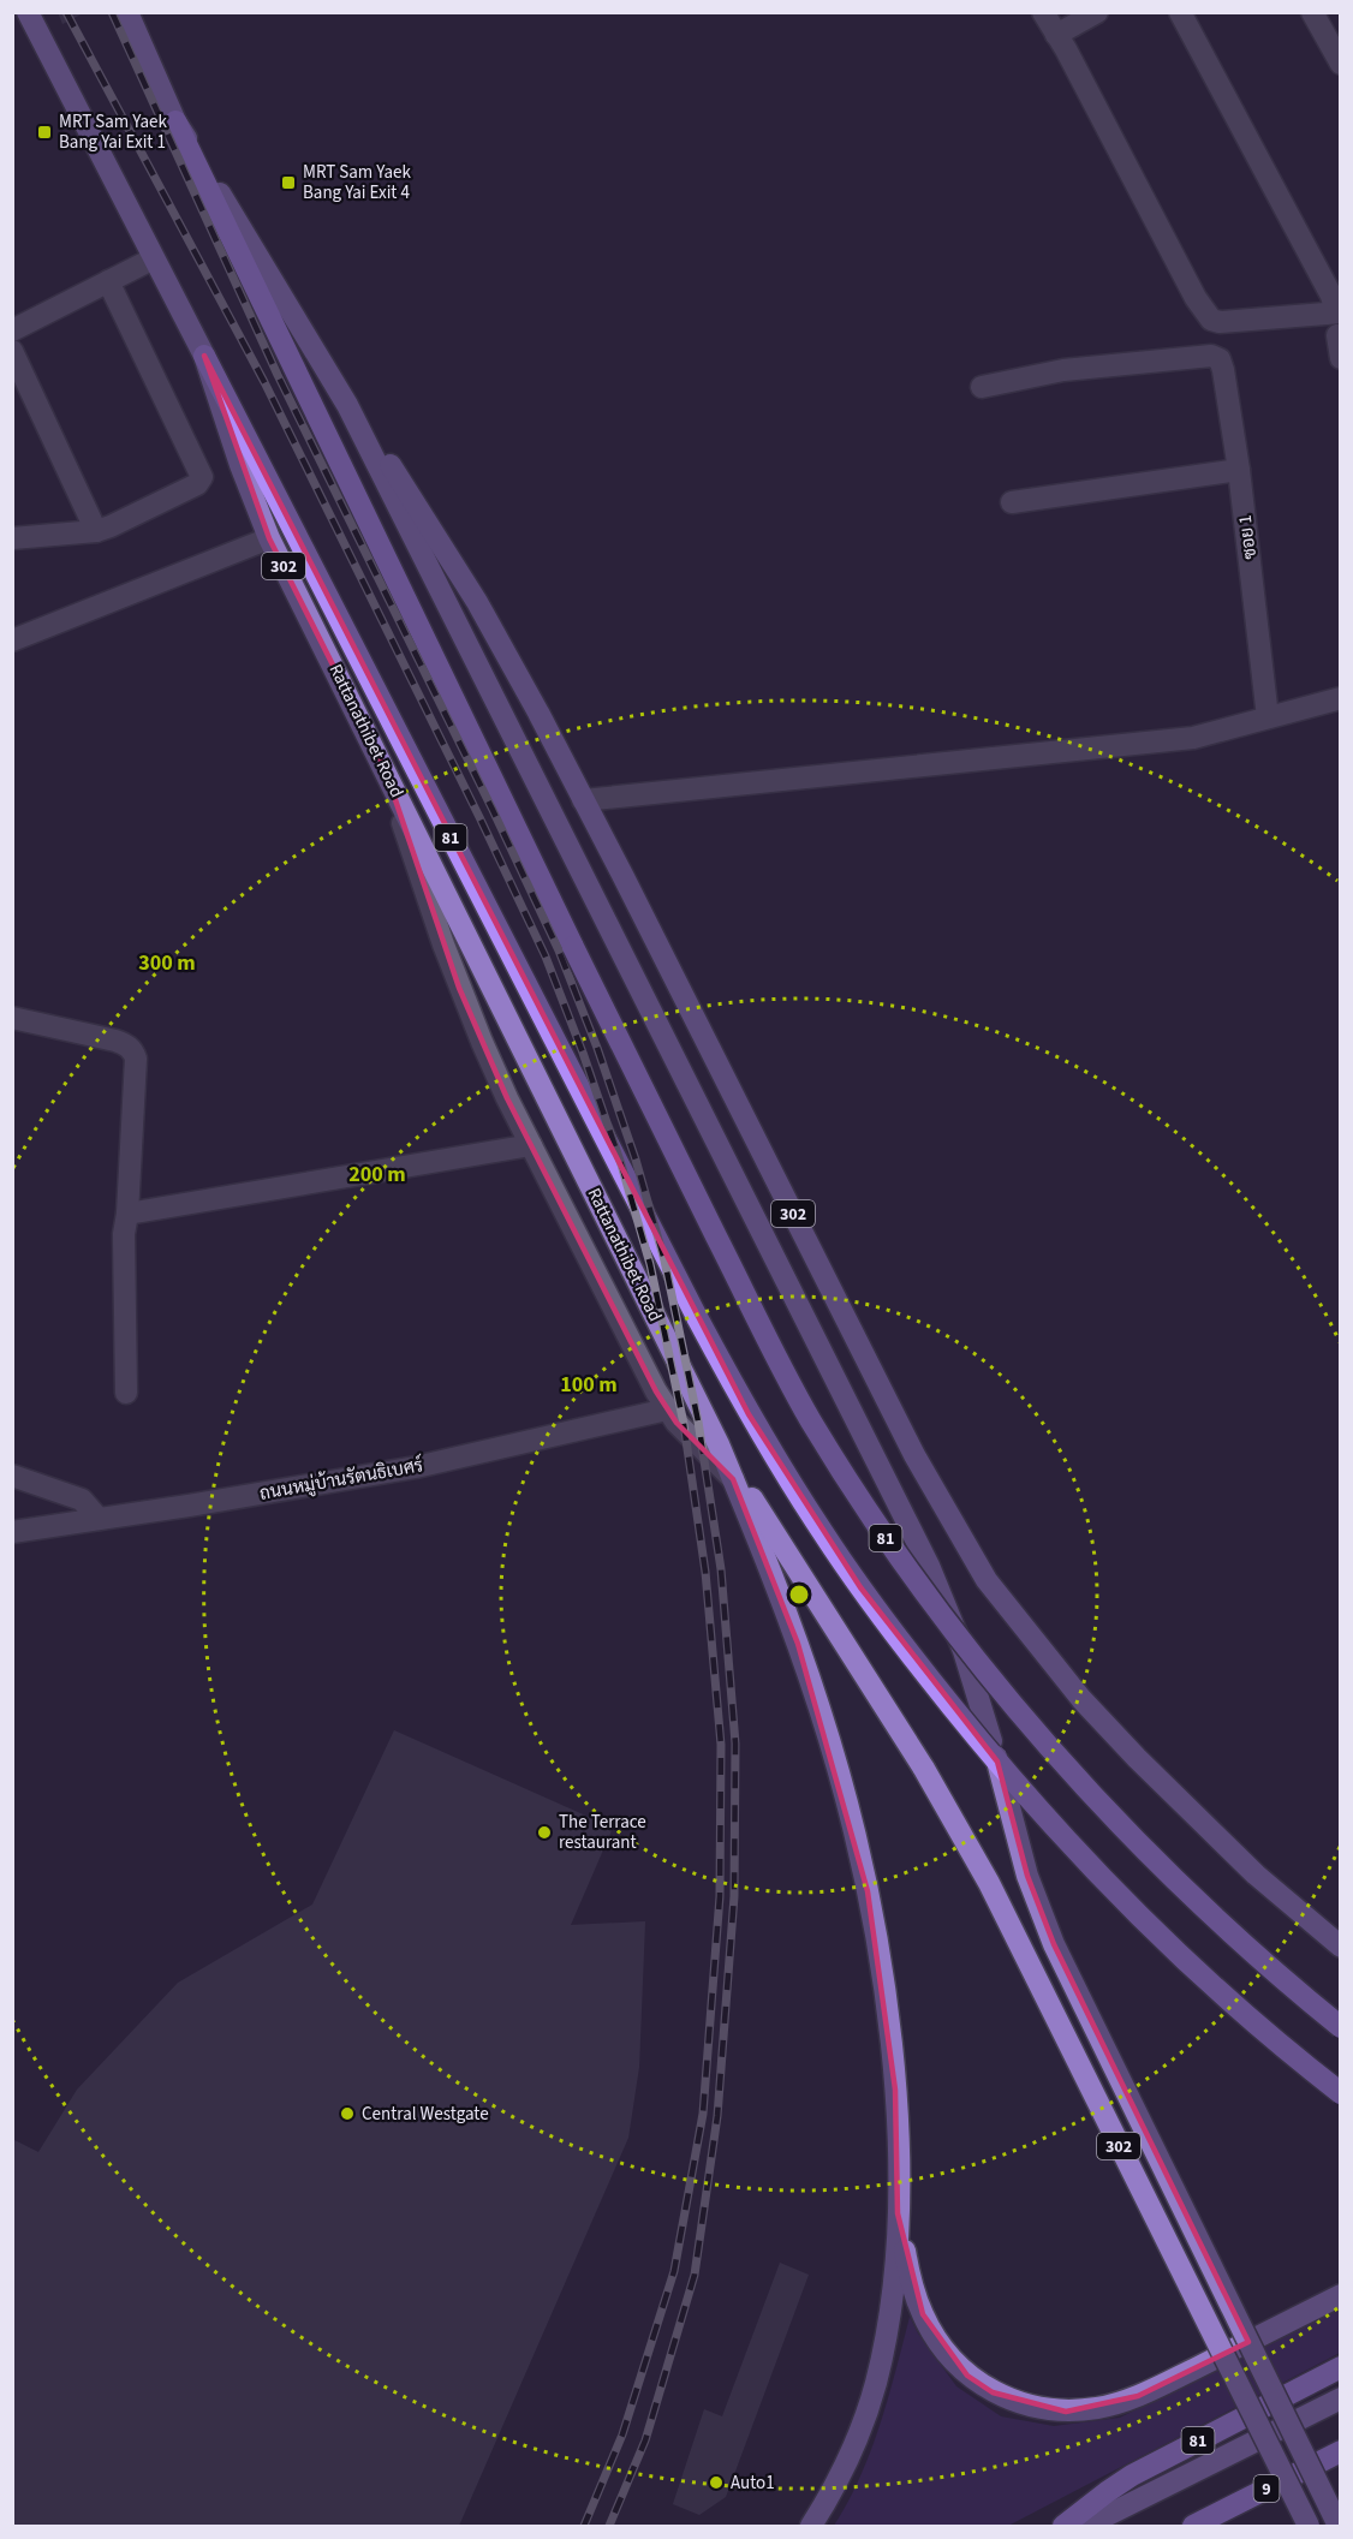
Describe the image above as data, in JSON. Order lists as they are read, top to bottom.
{
  "streets": {
    "highway": ["81", "9"],
    "main road": ["302", "Rattanathibet Road"],
    "street": ["ซอย 1", "ถนนหมู่บ้านรัตนธิเบศร์"]
  },
  "crossings": [
    ["302", "Rattanathibet Road"],
    ["302", "81"],
    ["Rattanathibet Road", "81"]
  ],
  "places": {
    "transit": ["MRT Sam Yaek Bang Yai Exit 1", "MRT Sam Yaek Bang Yai Exit 4"],
    "other": ["The Terrace restaurant", "Central Westgate", "Auto1"]
  },
  "rings": ["300 m", "200 m", "100 m"]
}
